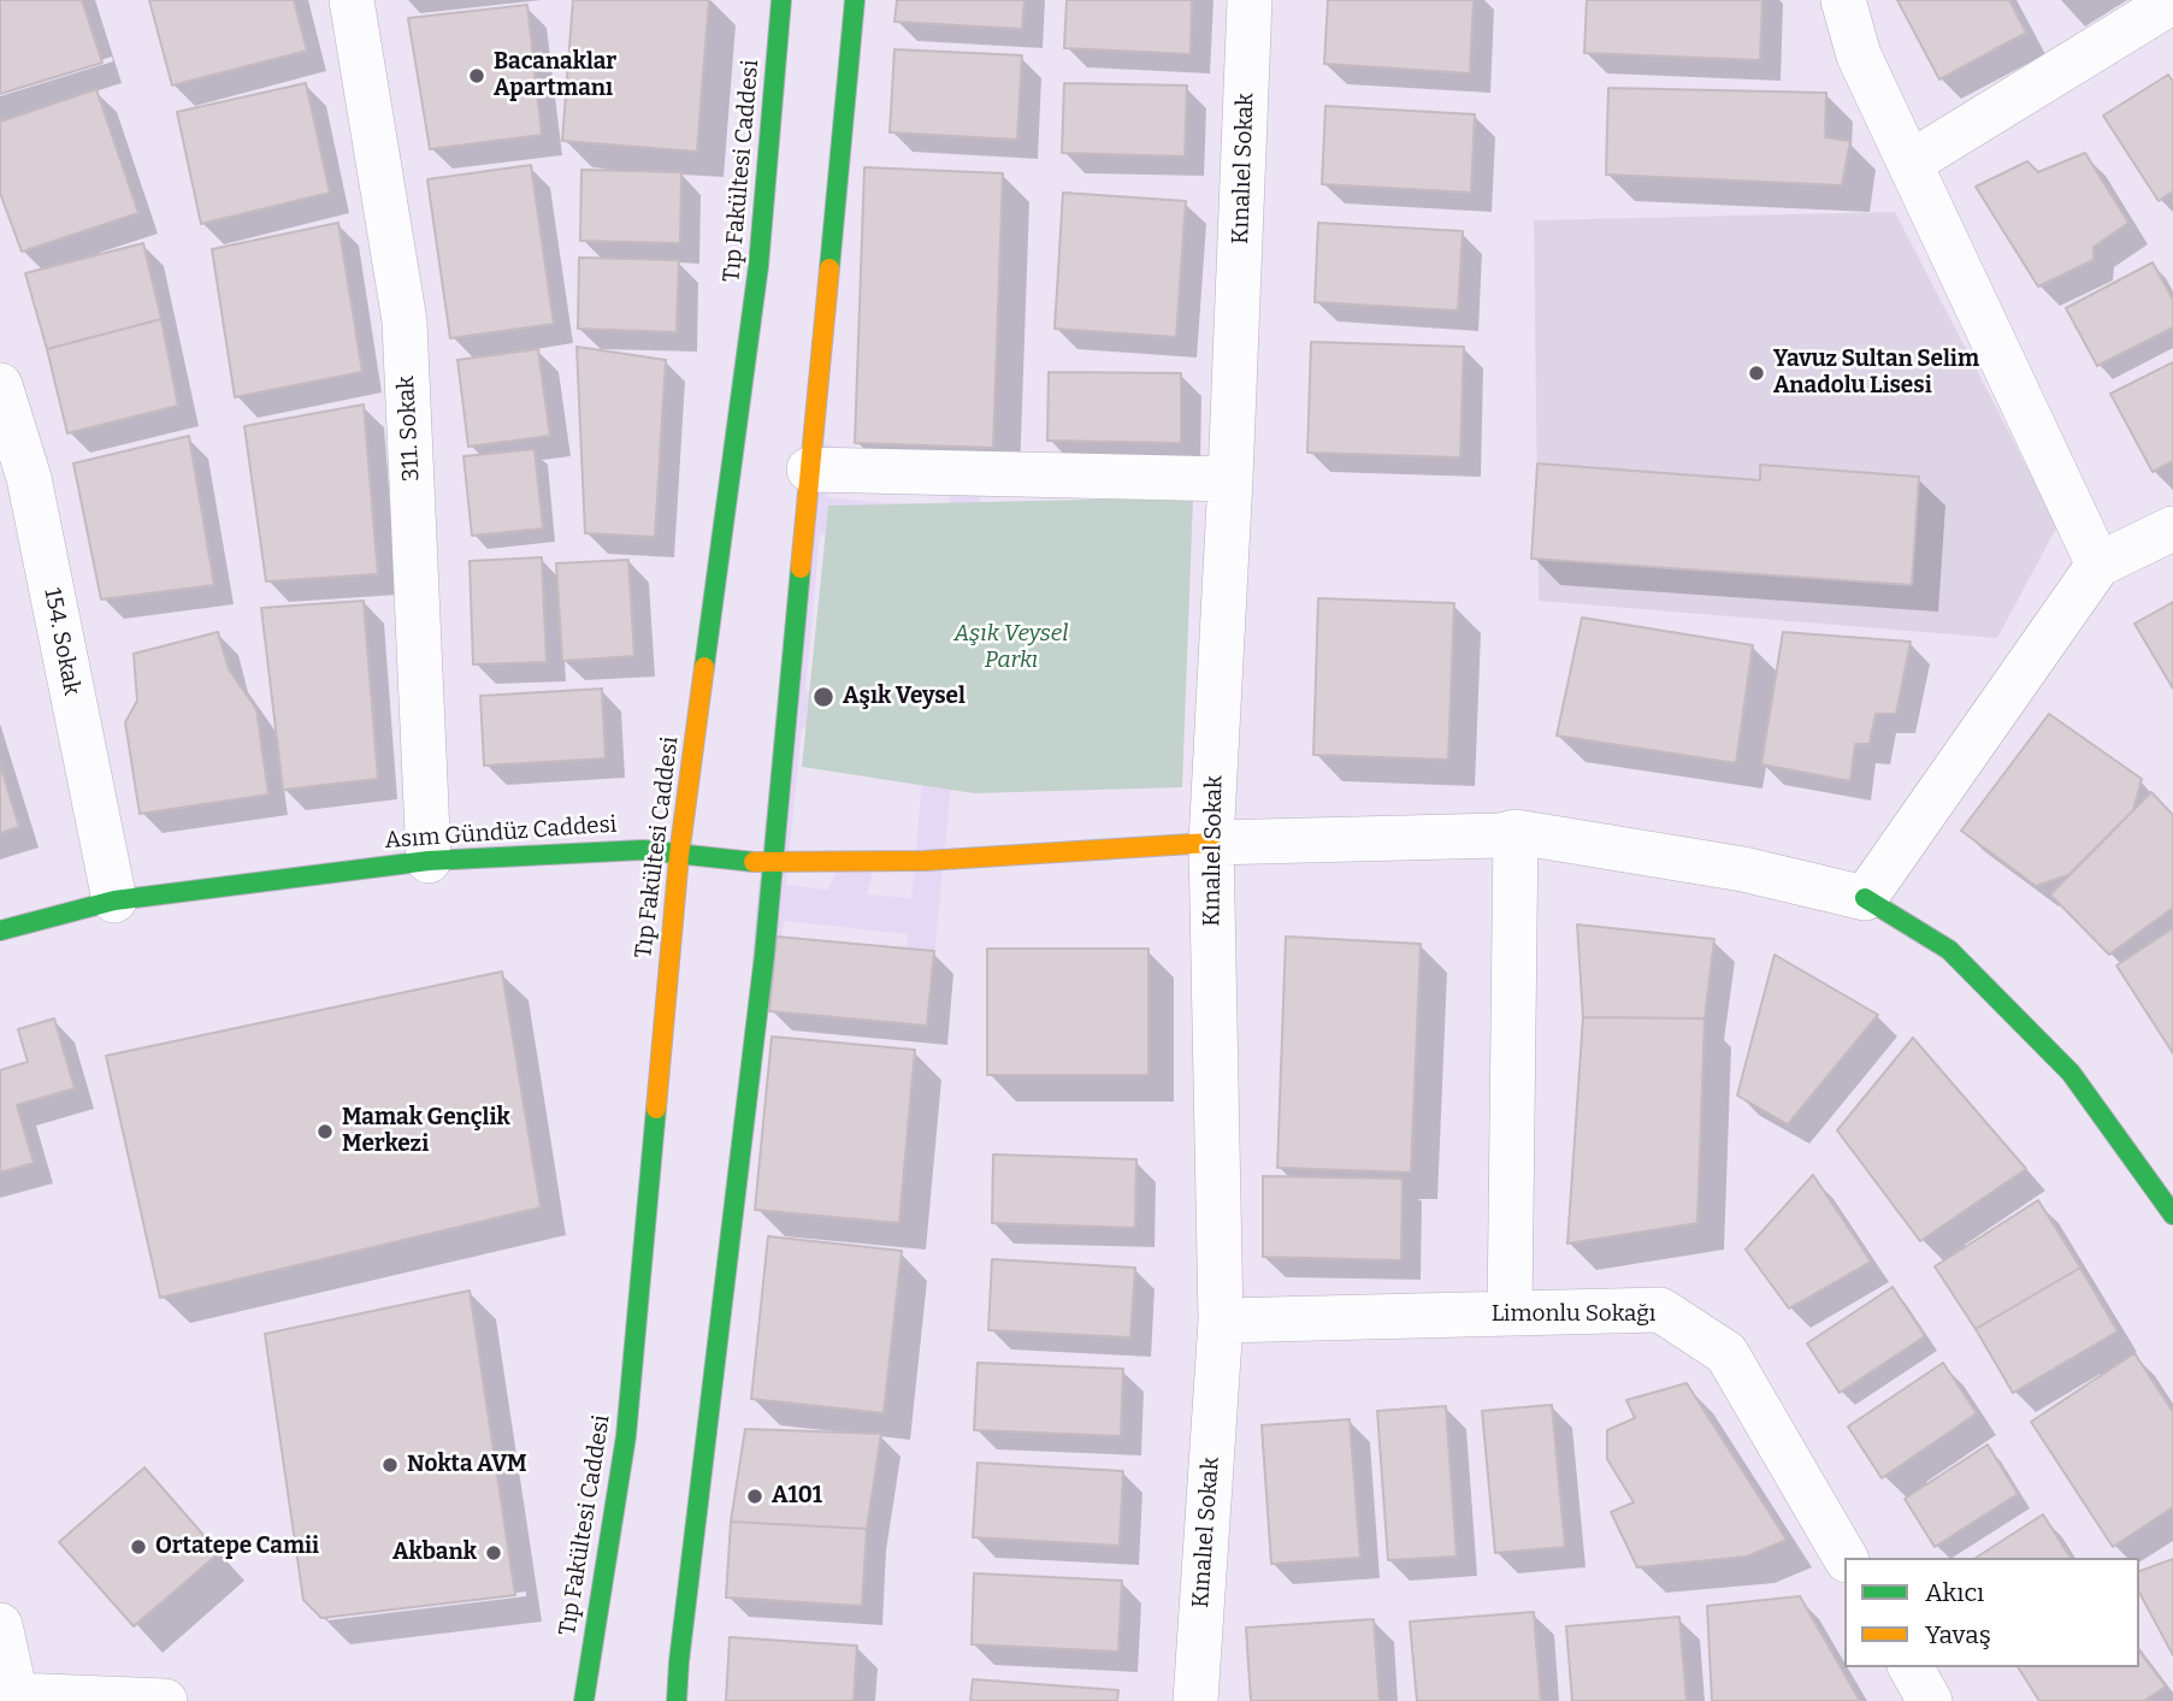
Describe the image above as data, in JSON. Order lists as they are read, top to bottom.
{
  "streets": {
    "main road": ["Tıp Fakültesi Caddesi", "Asım Gündüz Caddesi"],
    "street": [
      "Kınalıel Sokak",
      "311. Sokak",
      "154. Sokak",
      "Limonlu Sokağı"
    ]
  },
  "crossings": [
    ["Kınalıel Sokak", "Asım Gündüz Caddesi"],
    ["Kınalıel Sokak", "Limonlu Sokağı"],
    ["Tıp Fakültesi Caddesi", "Asım Gündüz Caddesi"],
    ["311. Sokak", "Asım Gündüz Caddesi"],
    ["154. Sokak", "Asım Gündüz Caddesi"]
  ],
  "parks": ["Aşık Veysel Parkı"],
  "places": [
    "Bacanaklar Apartmanı",
    "Yavuz Sultan Selim Anadolu Lisesi",
    "Aşık Veysel",
    "Mamak Gençlik Merkezi",
    "Nokta AVM",
    "A101",
    "Ortatepe Camii",
    "Akbank"
  ],
  "legend": ["Akıcı", "Yavaş"]
}
